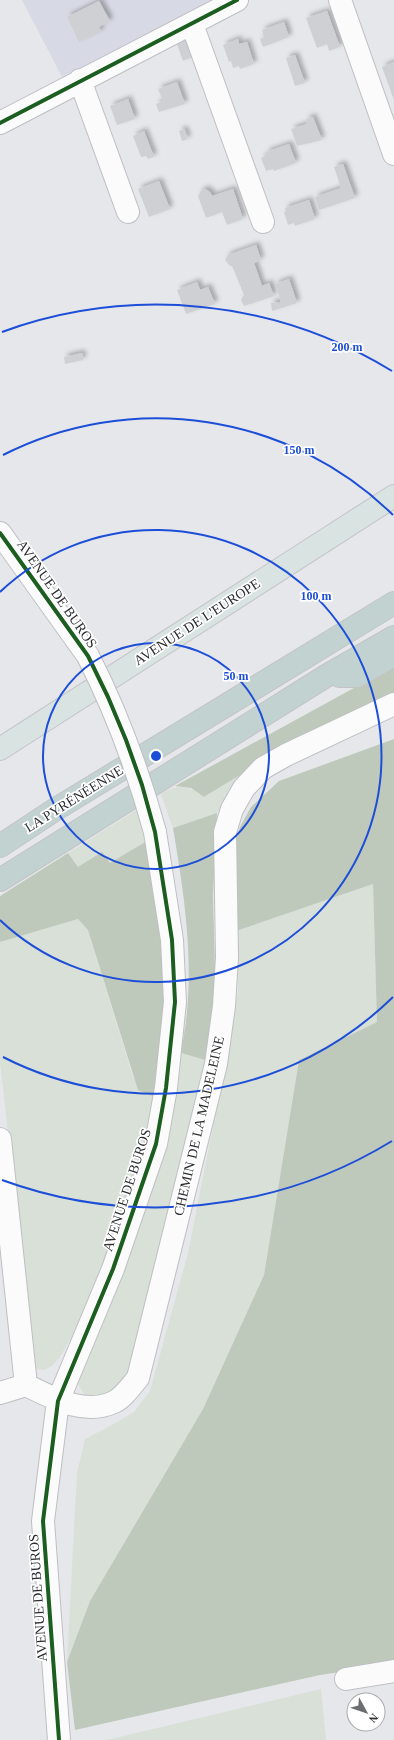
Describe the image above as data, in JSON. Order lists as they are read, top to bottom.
{
  "streets": {
    "highway": ["LA PYRÉNÉENNE"],
    "main road": ["AVENUE DE L'EUROPE"],
    "street": ["AVENUE DE BUROS", "CHEMIN DE LA MADELEINE"]
  },
  "crossings": [
    ["AVENUE DE BUROS", "CHEMIN DE LA MADELEINE"]
  ],
  "north": "bottom right",
  "rings": [
    "200 m",
    "150 m",
    "100 m",
    "50 m"
  ]
}
